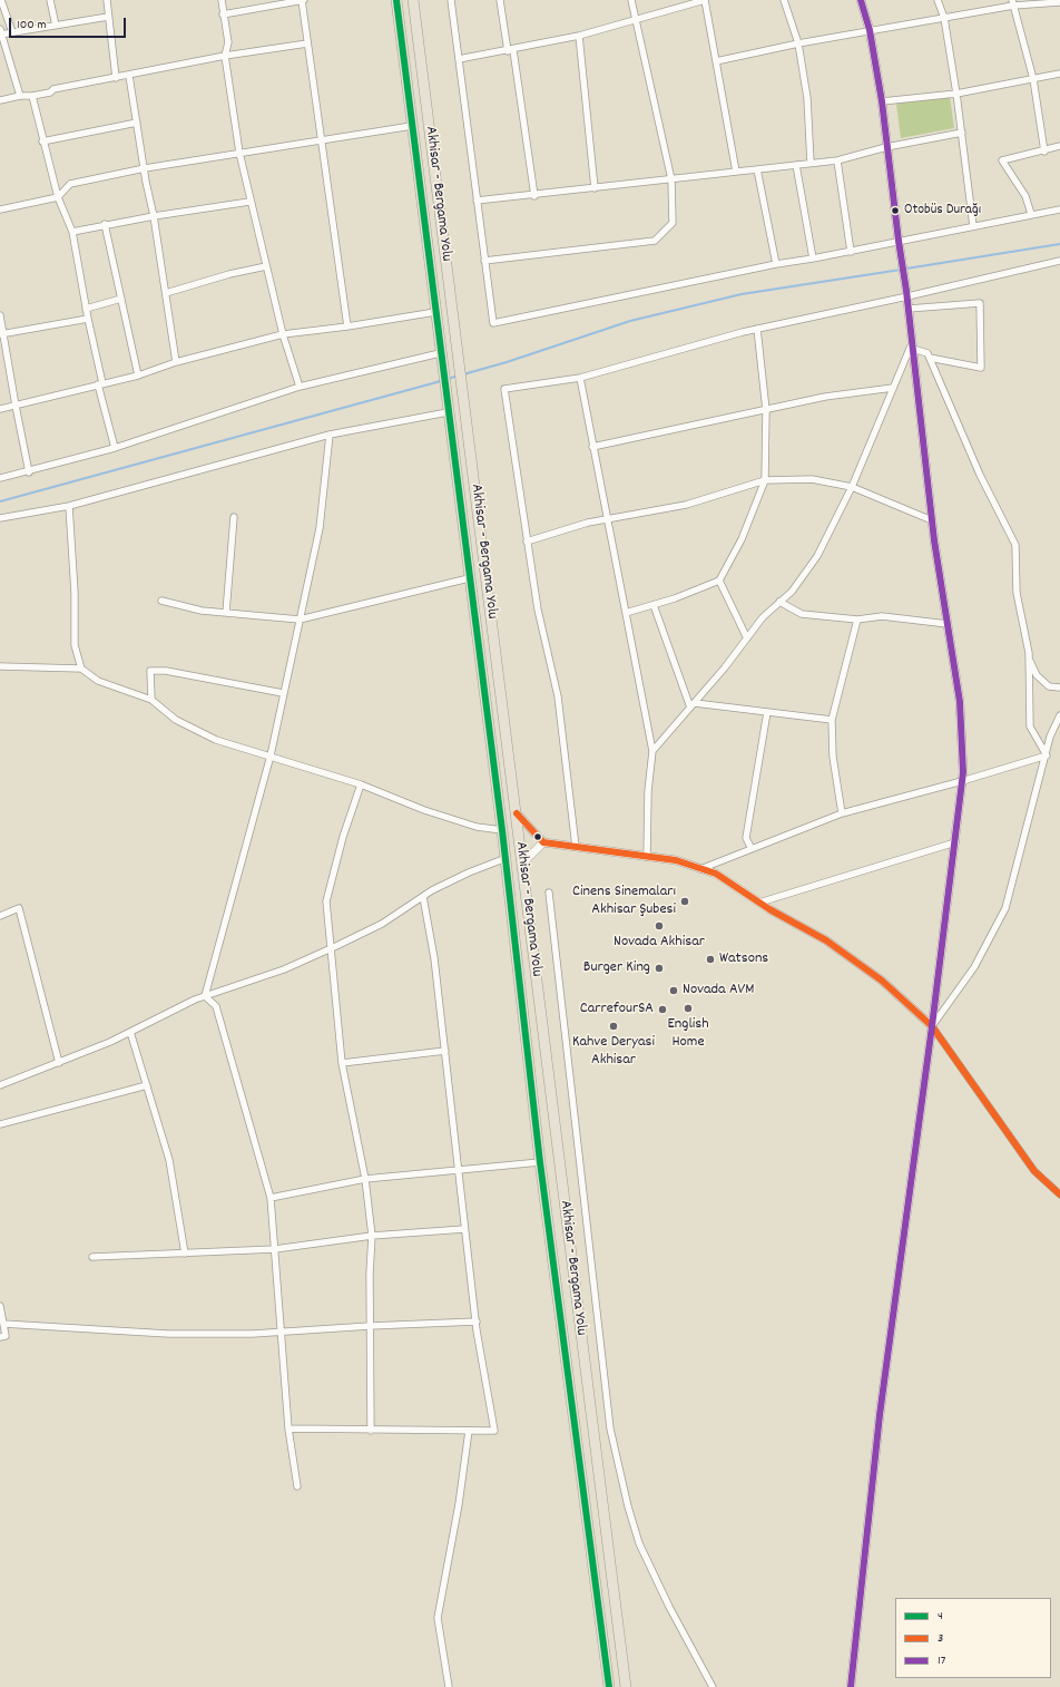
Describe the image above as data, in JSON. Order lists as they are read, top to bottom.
{
  "streets": {
    "main road": ["Akhisar - Bergama Yolu"]
  },
  "places": [
    "Otobüs Durağı",
    "Cinens Sinemaları Akhisar Şubesi",
    "Novada Akhisar",
    "Watsons",
    "Burger King",
    "Novada AVM",
    "English Home",
    "CarrefourSA",
    "Kahve Deryasi Akhisar"
  ],
  "lines": ["transit line 4", "transit line 17", "transit line 3"],
  "legend": ["4", "3", "17"],
  "scale_bar": "100 m"
}
